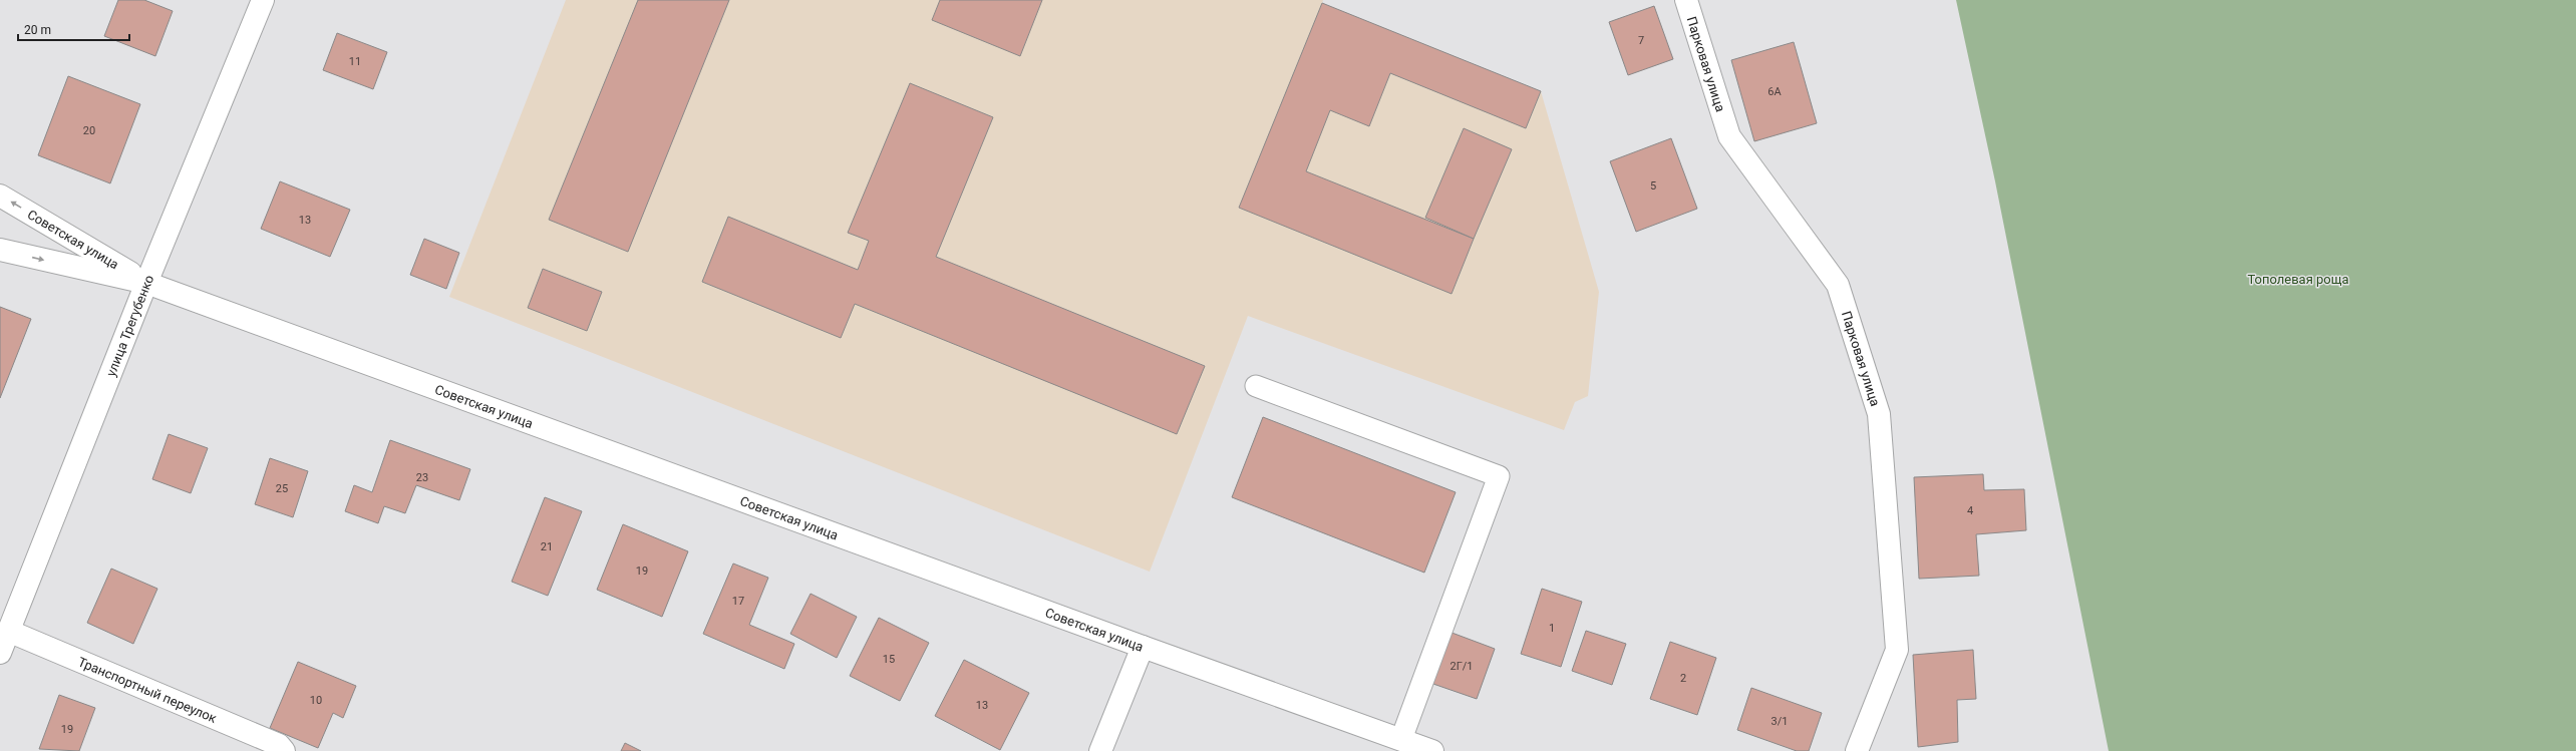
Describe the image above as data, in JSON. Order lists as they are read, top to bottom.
{
  "streets": {
    "street": [
      "Парковая улица",
      "Советская улица",
      "улица Трегубенко",
      "Транспортный переулок"
    ]
  },
  "crossings": [
    ["Советская улица", "улица Трегубенко"],
    ["улица Трегубенко", "Транспортный переулок"]
  ],
  "parks": ["Тополевая роща"],
  "house_numbers": [
    "7",
    "11",
    "6А",
    "20",
    "5",
    "13",
    "23",
    "25",
    "4",
    "21",
    "19",
    "17",
    "1",
    "15",
    "2Г/1",
    "2",
    "10",
    "13",
    "3/1",
    "19"
  ],
  "scale_bar": "20 m"
}
